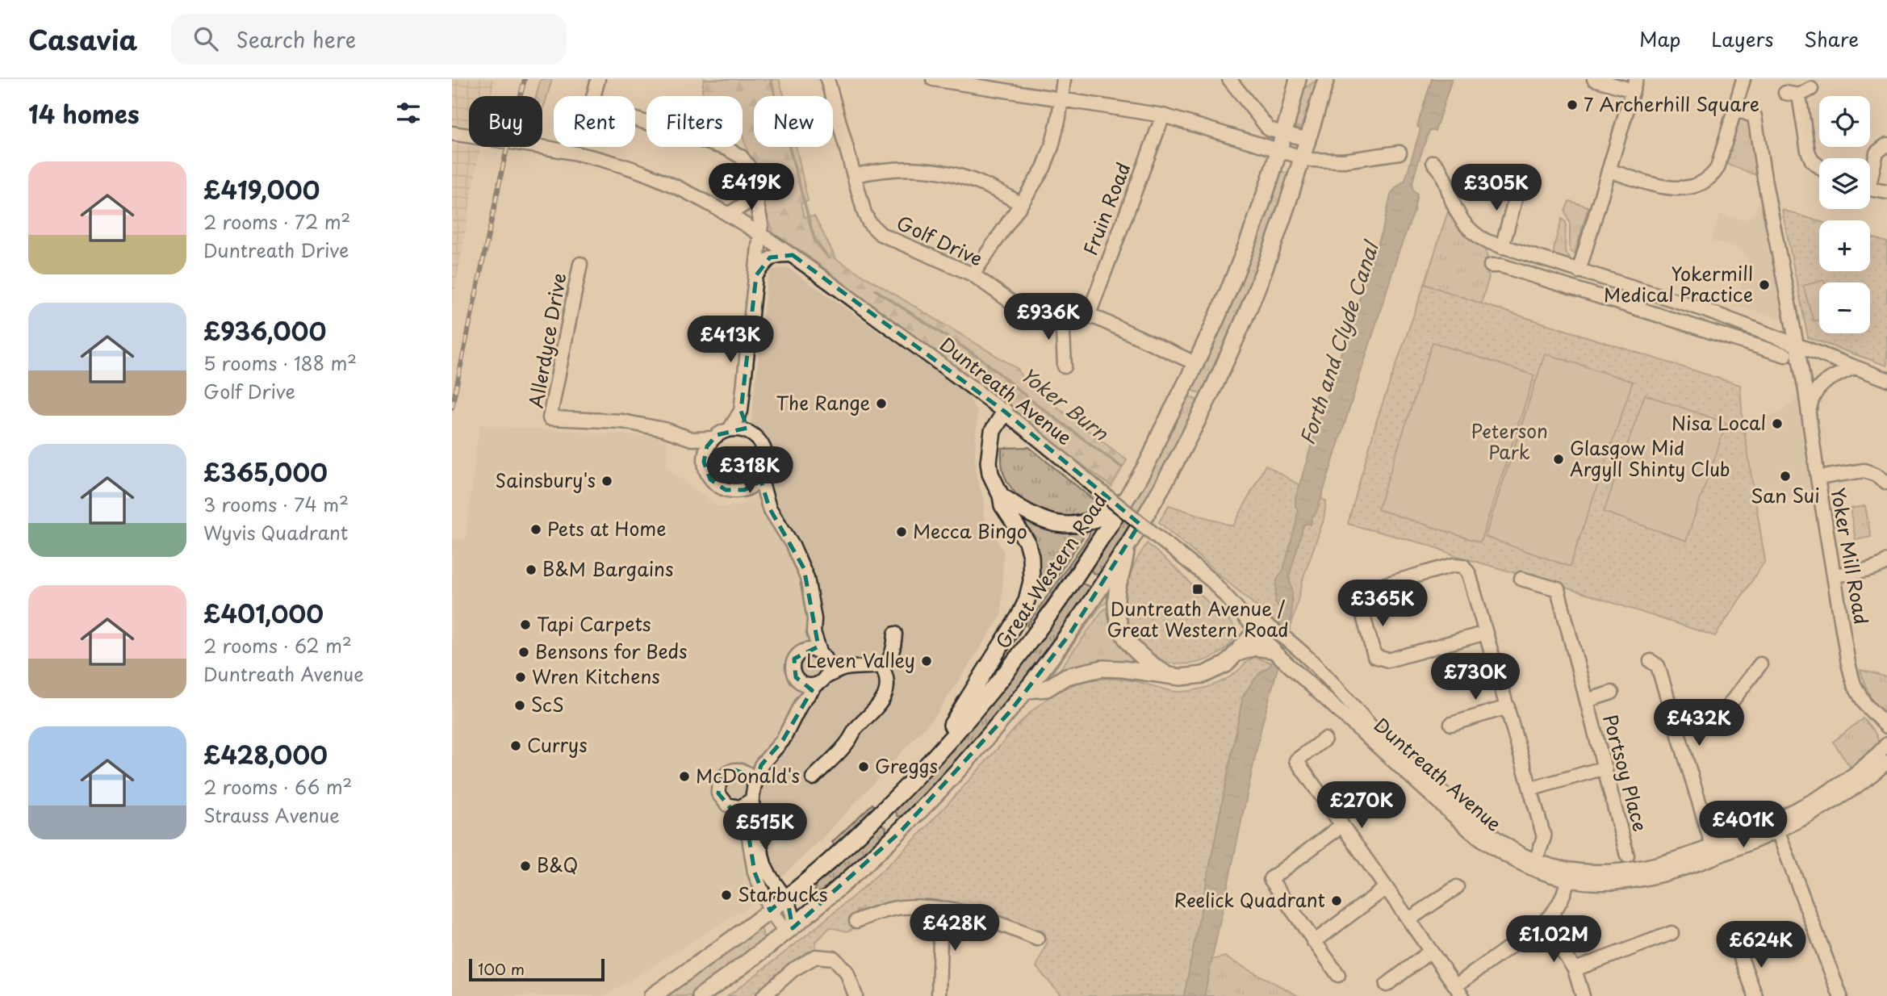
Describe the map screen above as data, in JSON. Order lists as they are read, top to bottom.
{
  "streets": {
    "main road": ["Great Western Road"],
    "street": [
      "Fruin Road",
      "Golf Drive",
      "Allerdyce Drive",
      "Duntreath Avenue",
      "Yoker Mill Road",
      "Portsoy Place"
    ]
  },
  "crossings": [
    ["Fruin Road", "Golf Drive"],
    ["Golf Drive", "Great Western Road"]
  ],
  "water": ["Forth and Clyde Canal", "Yoker Burn"],
  "parks": ["Peterson Park"],
  "places": {
    "other": [
      "7 Archerhill Square",
      "Yokermill Medical Practice",
      "The Range",
      "Nisa Local",
      "Glasgow Mid Argyll Shinty Club",
      "San Sui",
      "Sainsbury's",
      "Pets at Home",
      "Mecca Bingo",
      "B&M Bargains",
      "Tapi Carpets",
      "Bensons for Beds",
      "Leven Valley",
      "Wren Kitchens",
      "ScS",
      "Currys",
      "Greggs",
      "McDonald's",
      "B&Q",
      "Starbucks",
      "Reelick Quadrant"
    ],
    "transit": ["Duntreath Avenue / Great Western Road"]
  },
  "scale_bar": "100 m",
  "page": {
    "header": "Casavia",
    "search": "Search here",
    "nav": ["Map", "Layers", "Share"],
    "heading": "14 homes",
    "map_buttons": ["+", "−"],
    "chip": [
      "Buy",
      "Rent",
      "Filters",
      "New"
    ],
    "list": [
      {
        "name": "£419,000",
        "note": "2 rooms · 72 m² · Duntreath Drive"
      },
      {
        "name": "£936,000",
        "note": "5 rooms · 188 m² · Golf Drive"
      },
      {
        "name": "£365,000",
        "note": "3 rooms · 74 m² · Wyvis Quadrant"
      },
      {
        "name": "£401,000",
        "note": "2 rooms · 62 m² · Duntreath Avenue"
      },
      {
        "name": "£428,000",
        "note": "2 rooms · 66 m² · Strauss Avenue"
      }
    ],
    "price": [
      "£419K",
      "£305K",
      "£936K",
      "£413K",
      "£318K",
      "£365K",
      "£730K",
      "£432K",
      "£270K",
      "£401K",
      "£515K",
      "£428K",
      "£1.02M",
      "£624K"
    ],
    "scale": "100 m"
  }
}
